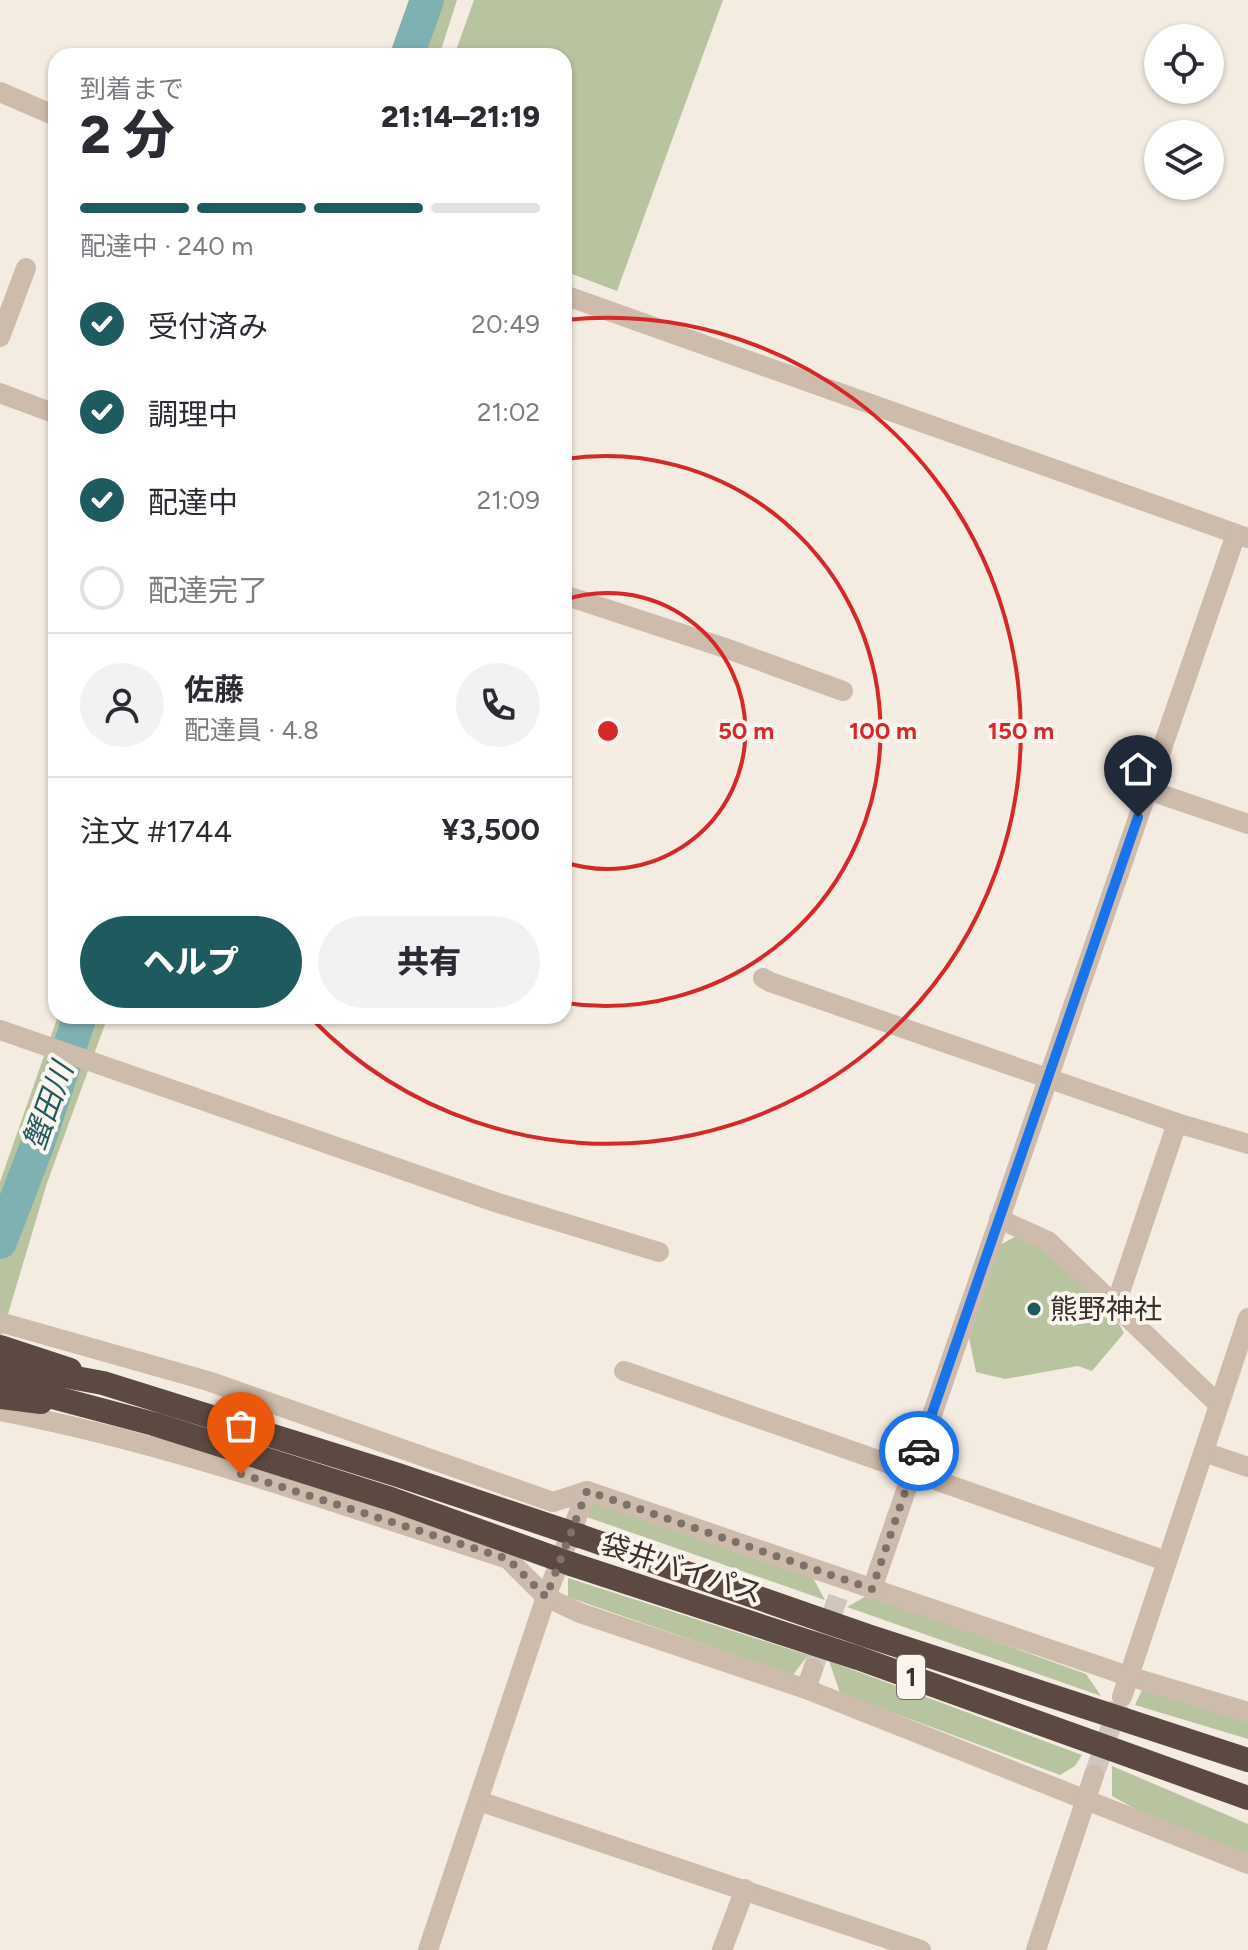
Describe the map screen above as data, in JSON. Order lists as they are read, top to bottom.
{
  "streets": {
    "highway": ["袋井バイパス", "1"]
  },
  "water": ["蟹田川"],
  "places": ["熊野神社"],
  "page": {
    "heading": ["2 分", "到着まで", "21:14–21:19"],
    "panel": [
      "佐藤",
      "配達員 · 4.8",
      "注文 #1744",
      "¥3,500"
    ],
    "bar": "配達中 · 240 m",
    "list": [
      ["受付済み", "20:49"],
      ["調理中", "21:02"],
      ["配達中", "21:09"],
      "配達完了"
    ],
    "buttons": ["ヘルプ", "共有"]
  },
  "rings": ["50 m", "100 m", "150 m"]
}
